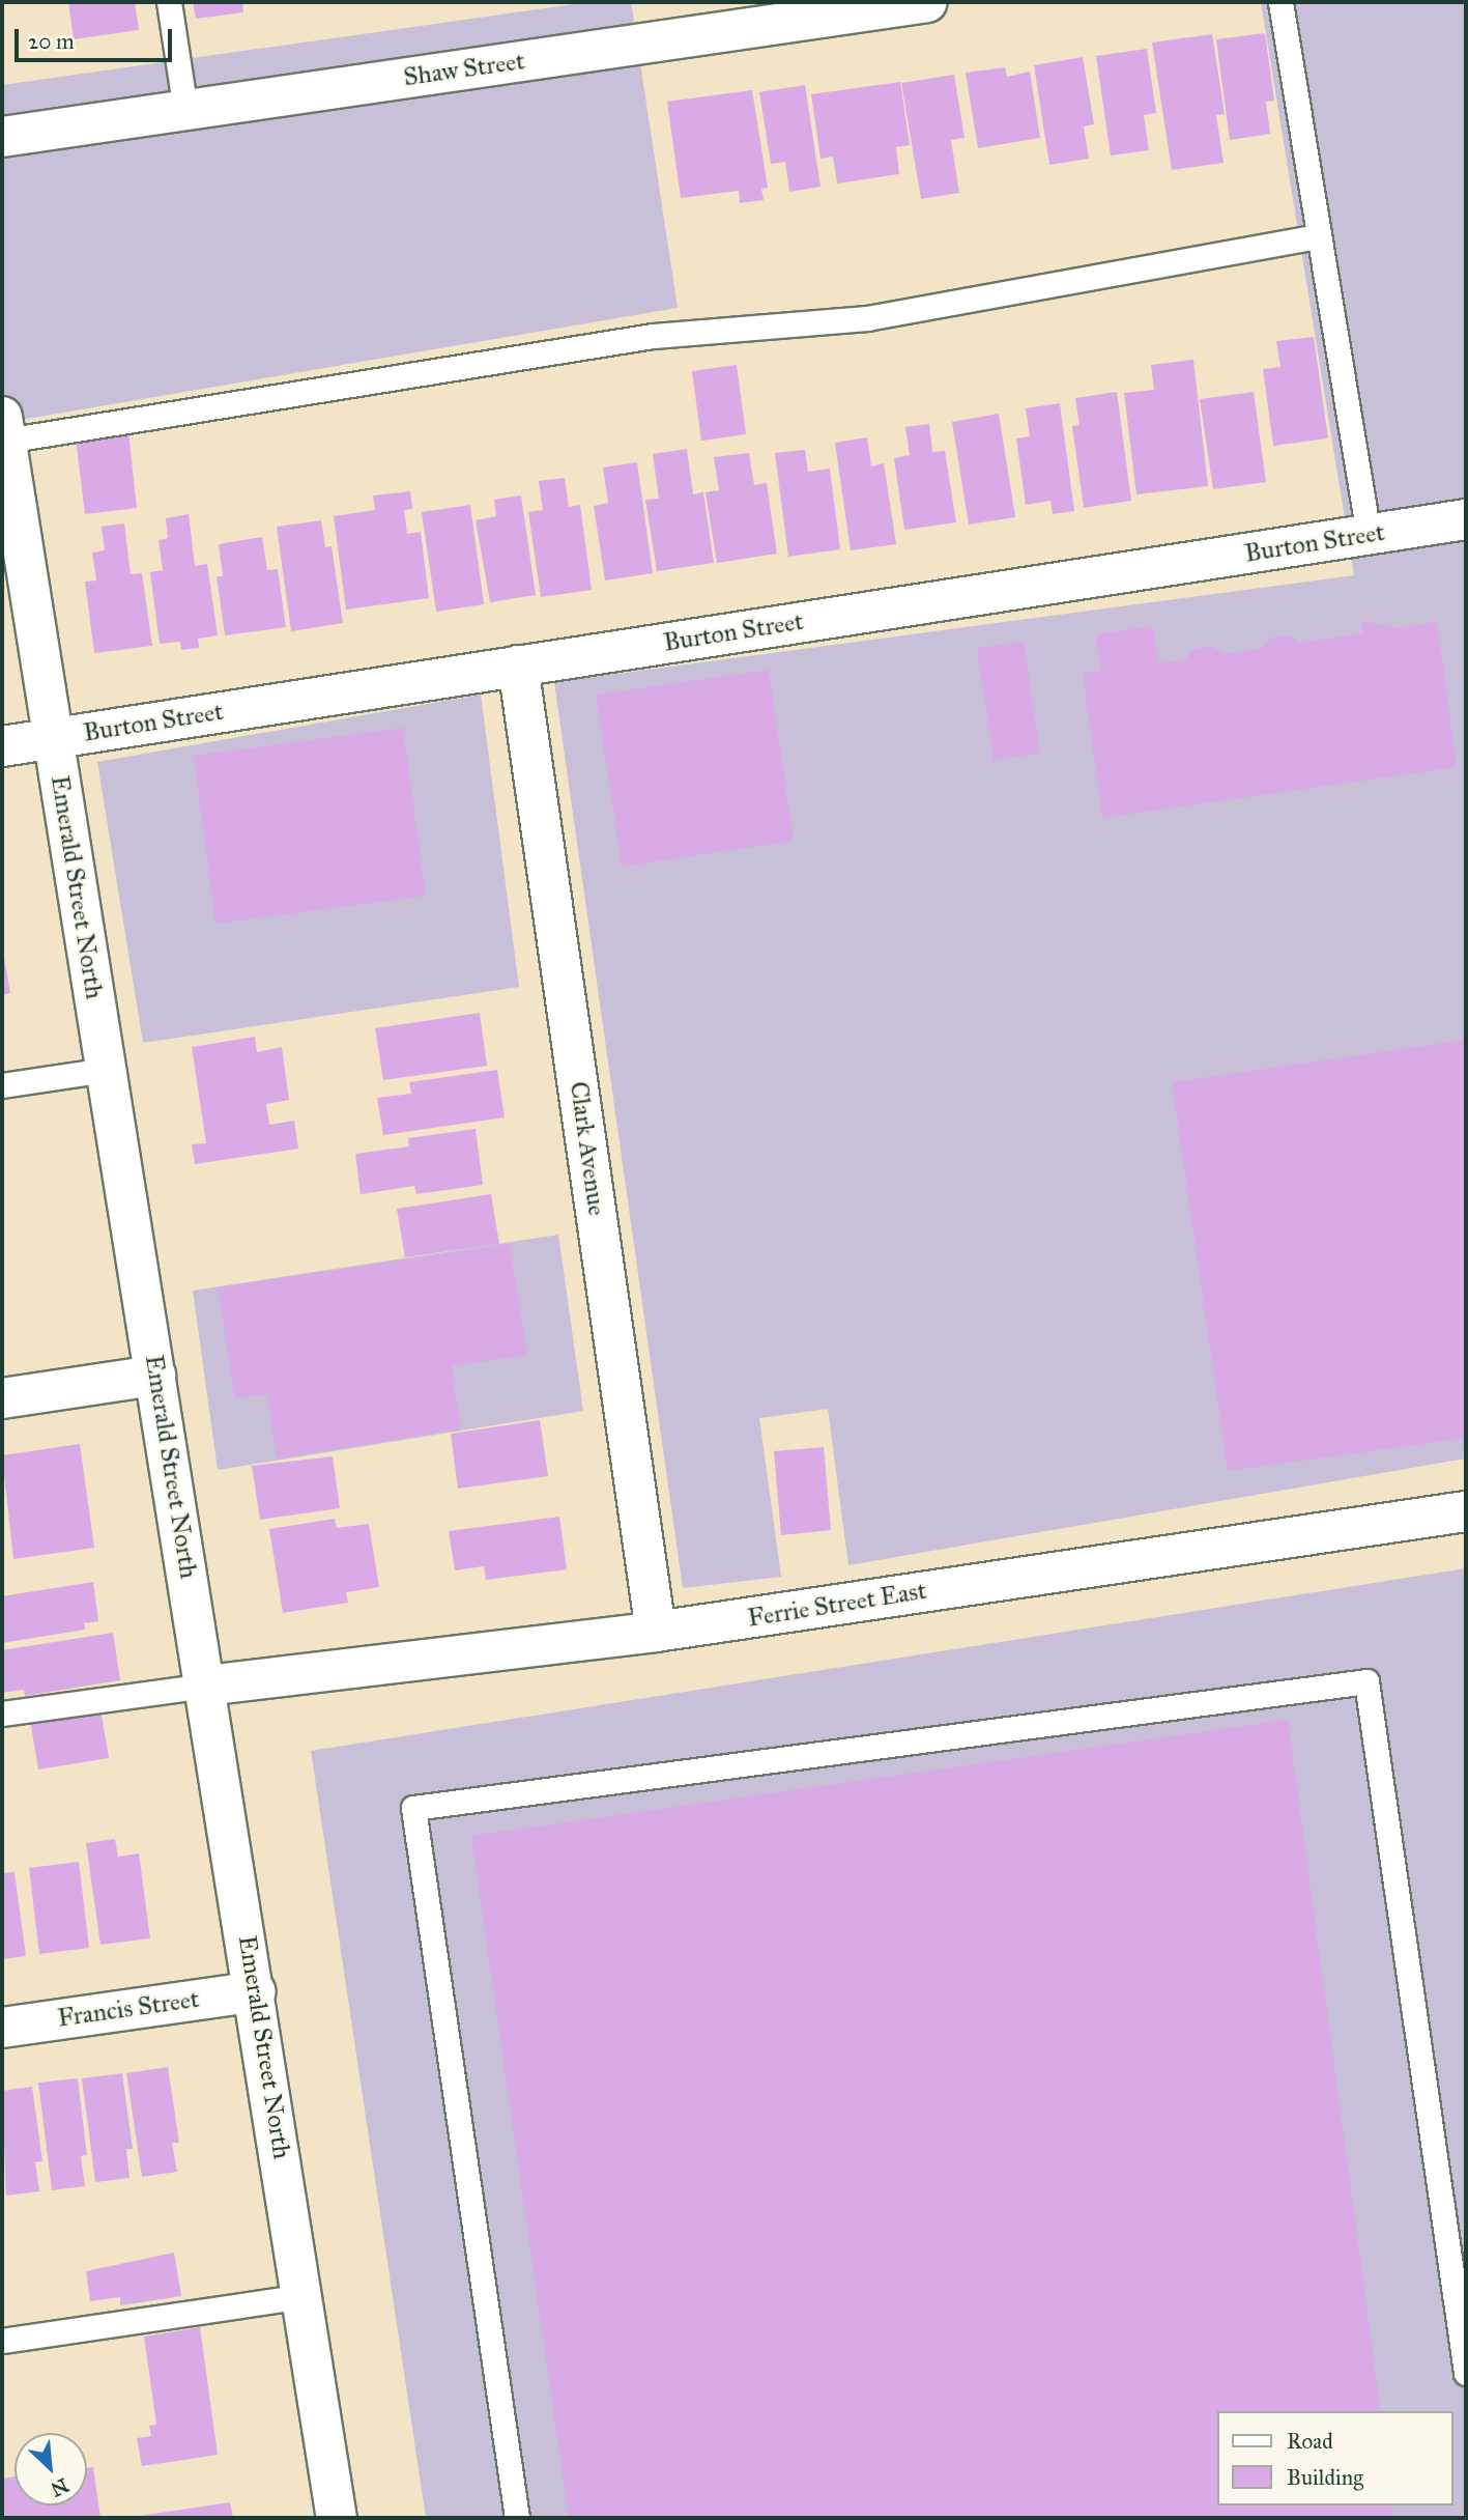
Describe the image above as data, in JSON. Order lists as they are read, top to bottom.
{
  "streets": {
    "street": [
      "Shaw Street",
      "Burton Street",
      "Emerald Street North",
      "Clark Avenue",
      "Ferrie Street East",
      "Francis Street"
    ]
  },
  "crossings": [
    ["Burton Street", "Emerald Street North"],
    ["Burton Street", "Clark Avenue"],
    ["Emerald Street North", "Ferrie Street East"],
    ["Emerald Street North", "Francis Street"],
    ["Clark Avenue", "Ferrie Street East"]
  ],
  "legend": ["Road", "Building"],
  "scale_bar": "20 m",
  "north": "bottom right"
}
